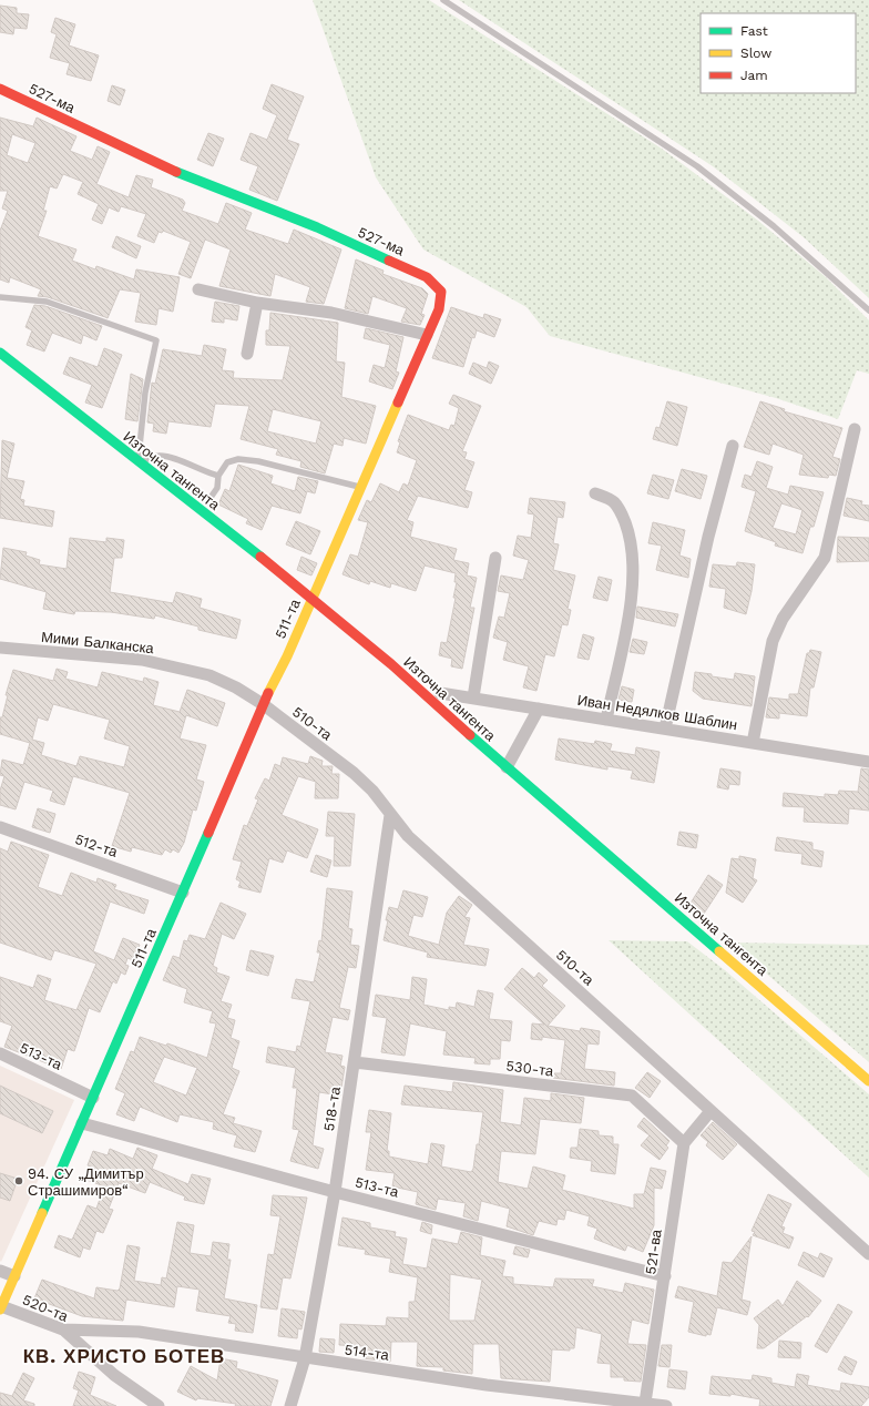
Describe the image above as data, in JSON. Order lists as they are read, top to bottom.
{
  "streets": {
    "street": [
      "527-ма",
      "Източна тангента",
      "511-та",
      "Мими Балканска",
      "Иван Недялков Шаблин",
      "510-та",
      "512-та",
      "513-та",
      "530-та",
      "518-та",
      "521-ва",
      "520-та",
      "514-та"
    ]
  },
  "crossings": [
    ["527-ма", "Източна тангента"],
    ["527-ма", "511-та"],
    ["Източна тангента", "511-та"],
    ["511-та", "Мими Балканска"],
    ["511-та", "510-та"],
    ["511-та", "512-та"],
    ["511-та", "513-та"],
    ["511-та", "520-та"],
    ["Мими Балканска", "510-та"],
    ["510-та", "518-та"],
    ["513-та", "518-та"],
    ["513-та", "521-ва"],
    ["530-та", "518-та"],
    ["530-та", "521-ва"],
    ["518-та", "514-та"],
    ["521-ва", "514-та"],
    ["520-та", "514-та"]
  ],
  "districts": ["КВ. ХРИСТО БОТЕВ"],
  "places": ["94. СУ „Димитър Страшимиров“"],
  "legend": ["Fast", "Slow", "Jam"]
}
